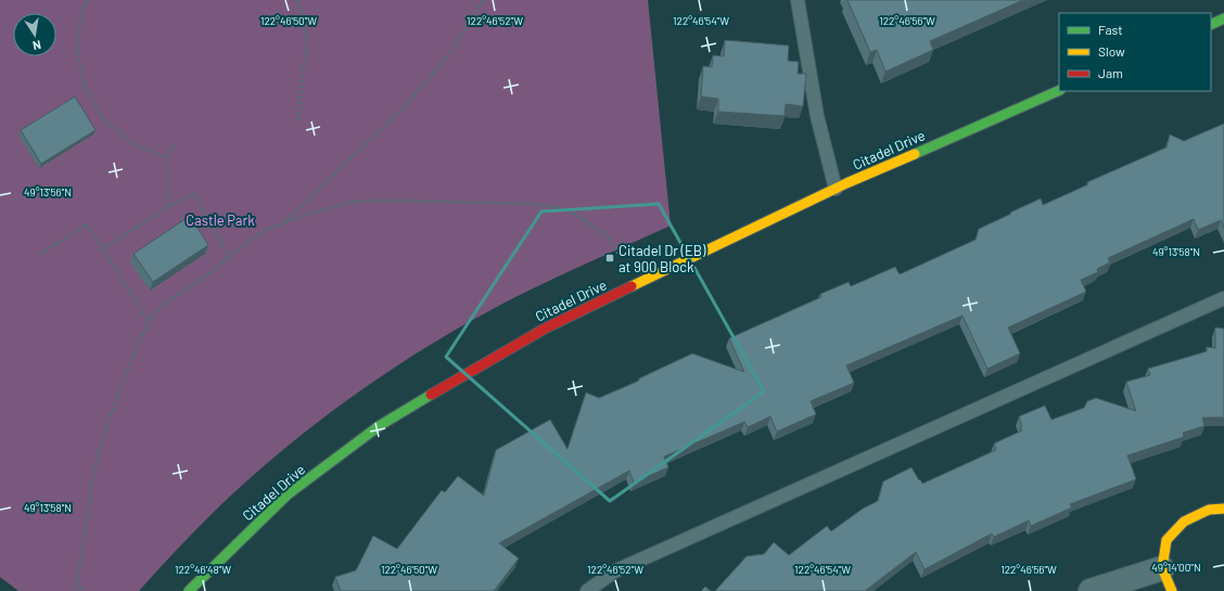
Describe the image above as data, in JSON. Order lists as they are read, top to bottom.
{
  "streets": {
    "street": ["Citadel Drive"]
  },
  "parks": ["Castle Park"],
  "places": {
    "transit": ["Citadel Dr (EB) at 900 Block"]
  },
  "legend": ["Fast", "Slow", "Jam"],
  "north": "bottom",
  "coordinates": [
    "122°46'50\"W",
    "122°46'52\"W",
    "122°46'54\"W",
    "122°46'56\"W",
    "49°13'56\"N",
    "49°13'58\"N",
    "49°14'00\"N",
    "122°46'48\"W"
  ]
}
